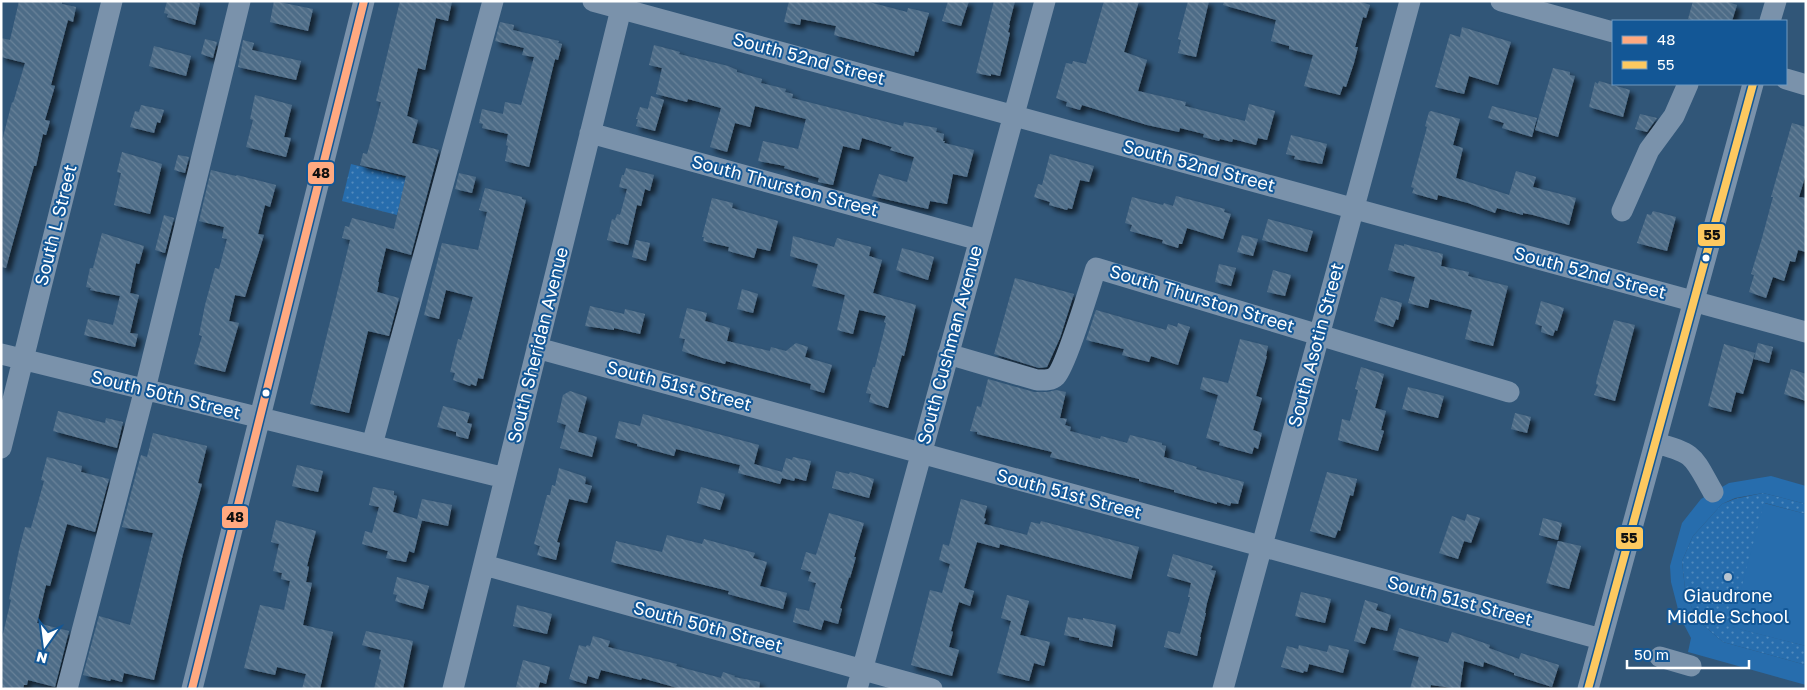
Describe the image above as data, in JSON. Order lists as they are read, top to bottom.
{
  "streets": {
    "street": [
      "South 52nd Street",
      "South Thurston Street",
      "South L Street",
      "South Sheridan Avenue",
      "South Cushman Avenue",
      "South Asotin Street",
      "South 51st Street",
      "South 50th Street"
    ]
  },
  "crossings": [
    ["South 52nd Street", "South Sheridan Avenue"],
    ["South 52nd Street", "South Cushman Avenue"],
    ["South 52nd Street", "South Asotin Street"],
    ["South Thurston Street", "South Sheridan Avenue"],
    ["South Thurston Street", "South Cushman Avenue"],
    ["South Thurston Street", "South Asotin Street"],
    ["South L Street", "South 50th Street"],
    ["South Sheridan Avenue", "South 51st Street"],
    ["South Sheridan Avenue", "South 50th Street"],
    ["South Cushman Avenue", "South 51st Street"],
    ["South Cushman Avenue", "South 50th Street"],
    ["South Asotin Street", "South 51st Street"]
  ],
  "places": ["Giaudrone Middle School"],
  "lines": ["transit line 48", "transit line 55"],
  "legend": ["48", "55"],
  "scale_bar": "50 m",
  "north": "bottom"
}
